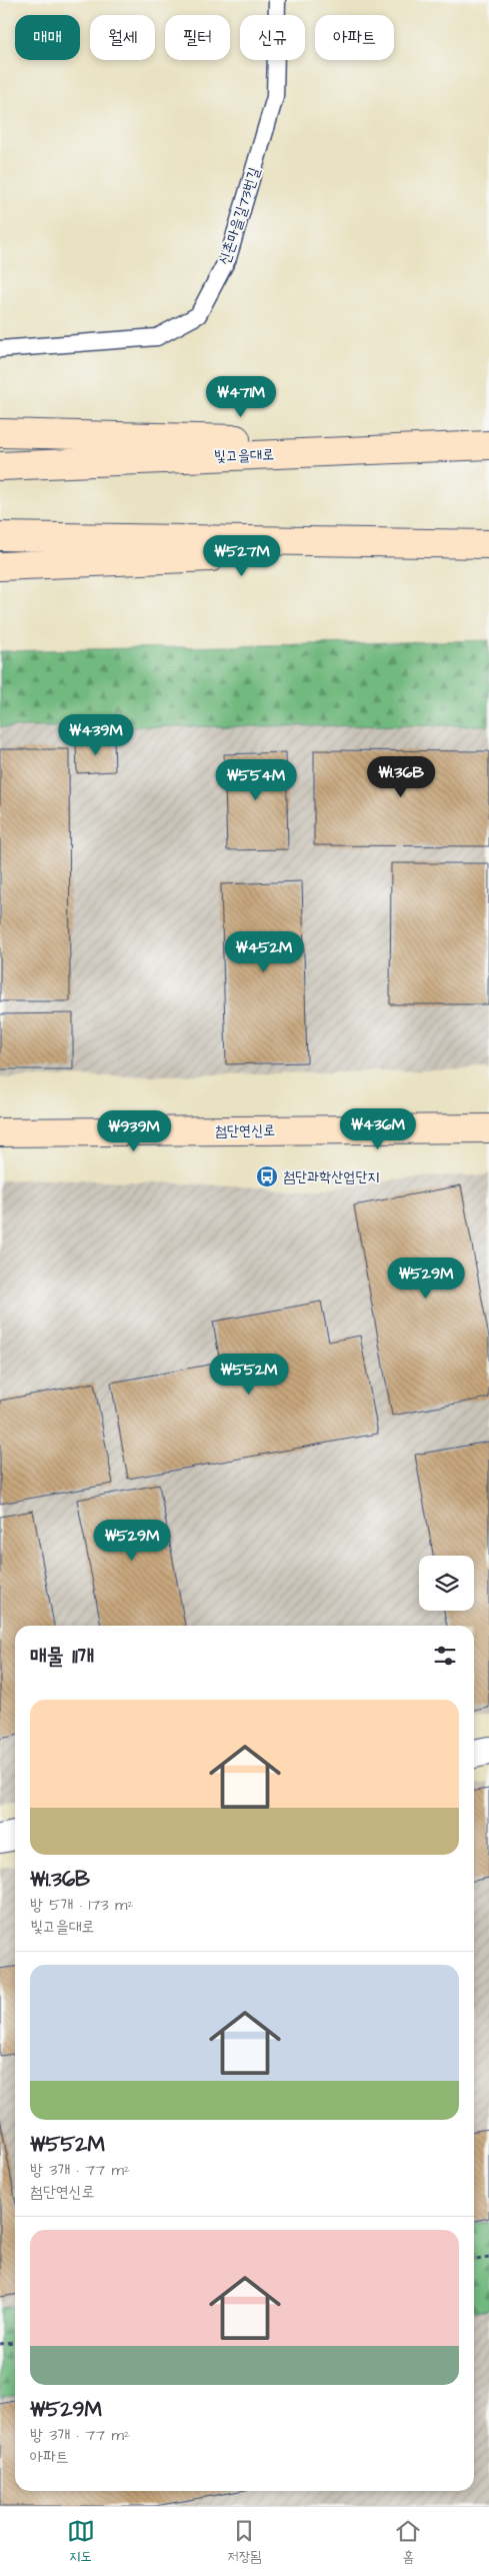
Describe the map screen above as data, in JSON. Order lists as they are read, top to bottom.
{
  "streets": {
    "main road": ["빛고을대로", "첨단연신로"],
    "lane": ["신촌마을길73번길"]
  },
  "places": {
    "bus stop": ["첨단과학산업단지"]
  },
  "page": {
    "chip": [
      "매매",
      "월세",
      "필터",
      "신규",
      "아파트"
    ],
    "price": [
      "₩471M",
      "₩527M",
      "₩439M",
      "₩1.36B",
      "₩554M",
      "₩452M",
      "₩436M",
      "₩939M",
      "₩529M",
      "₩552M",
      "₩529M"
    ],
    "heading": "매물 11개",
    "list": [
      {
        "name": "₩1.36B",
        "note": "방 5개 · 173 m² · 빛고을대로"
      },
      {
        "name": "₩552M",
        "note": "방 3개 · 77 m² · 첨단연신로"
      },
      {
        "name": "₩529M",
        "note": "방 3개 · 77 m² · 아파트"
      }
    ],
    "tabs": ["지도", "저장됨", "홈"]
  }
}
